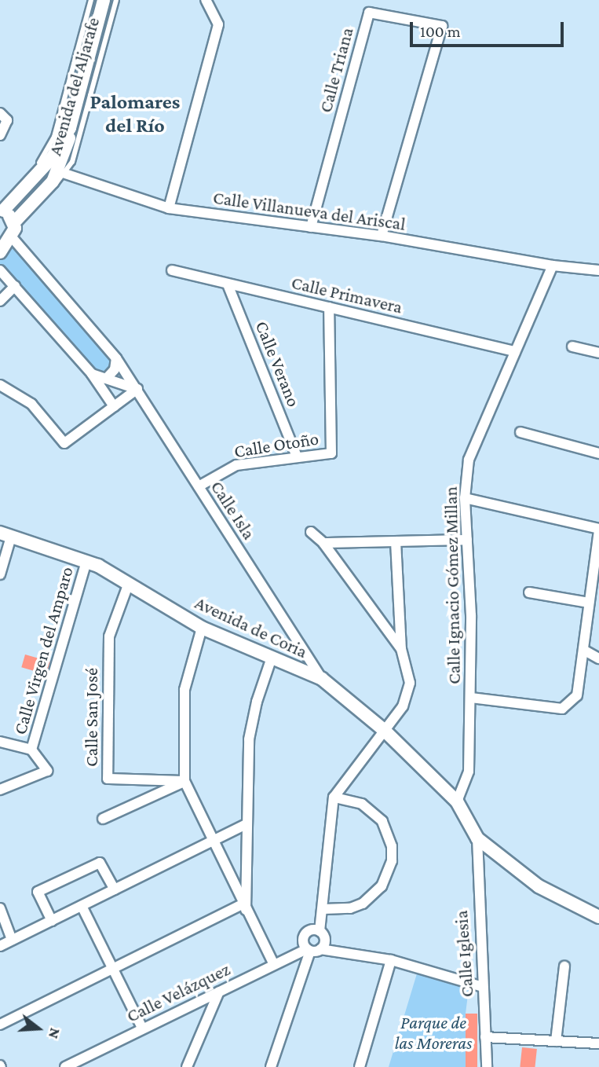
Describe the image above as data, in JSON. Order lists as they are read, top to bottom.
{
  "streets": {
    "main road": ["Avenida del Aljarafe", "Avenida de Coria"],
    "street": [
      "Calle Triana",
      "Calle Villanueva del Ariscal",
      "Calle Primavera",
      "Calle Verano",
      "Calle Otoño",
      "Calle Isla",
      "Calle Ignacio Gómez Millan",
      "Calle Virgen del Amparo",
      "Calle San José",
      "Calle Iglesia",
      "Calle Velázquez"
    ]
  },
  "crossings": [
    ["Calle Triana", "Calle Villanueva del Ariscal"],
    ["Avenida del Aljarafe", "Calle Villanueva del Ariscal"],
    ["Avenida del Aljarafe", "Calle Isla"],
    ["Calle Villanueva del Ariscal", "Calle Ignacio Gómez Millan"],
    ["Calle Primavera", "Calle Verano"],
    ["Calle Primavera", "Calle Otoño"],
    ["Calle Primavera", "Calle Ignacio Gómez Millan"],
    ["Calle Verano", "Calle Otoño"],
    ["Calle Otoño", "Calle Isla"],
    ["Calle Isla", "Avenida de Coria"],
    ["Calle Ignacio Gómez Millan", "Avenida de Coria"],
    ["Avenida de Coria", "Calle Virgen del Amparo"],
    ["Avenida de Coria", "Calle San José"],
    ["Avenida de Coria", "Calle Iglesia"]
  ],
  "districts": ["Palomares del Río"],
  "parks": ["Parque de las Moreras"],
  "scale_bar": "100 m",
  "north": "right"
}
